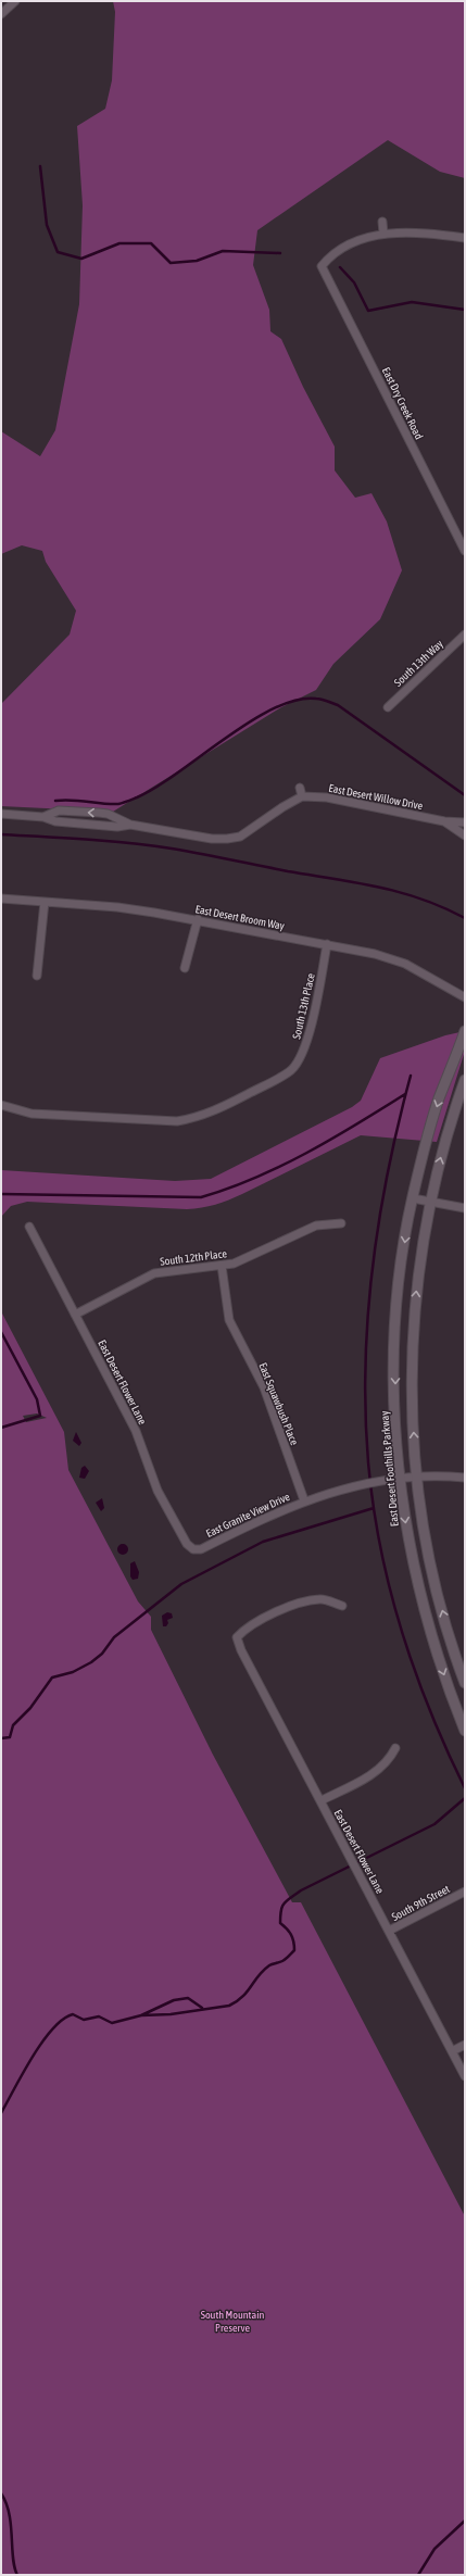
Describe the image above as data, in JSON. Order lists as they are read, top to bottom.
{
  "streets": {
    "street": [
      "East Dry Creek Road",
      "South 13th Way",
      "East Desert Willow Drive",
      "East Desert Broom Way",
      "South 13th Place",
      "South 12th Place",
      "East Desert Flower Lane",
      "East Squawbush Place",
      "East Desert Foothills Parkway",
      "East Granite View Drive",
      "South 9th Street"
    ]
  },
  "crossings": [
    ["East Desert Broom Way", "South 13th Place"],
    ["South 12th Place", "East Desert Flower Lane"],
    ["South 12th Place", "East Squawbush Place"],
    ["East Desert Flower Lane", "East Granite View Drive"],
    ["East Desert Flower Lane", "South 9th Street"],
    ["East Squawbush Place", "East Granite View Drive"],
    ["East Desert Foothills Parkway", "East Granite View Drive"]
  ],
  "parks": ["South Mountain Preserve"]
}
